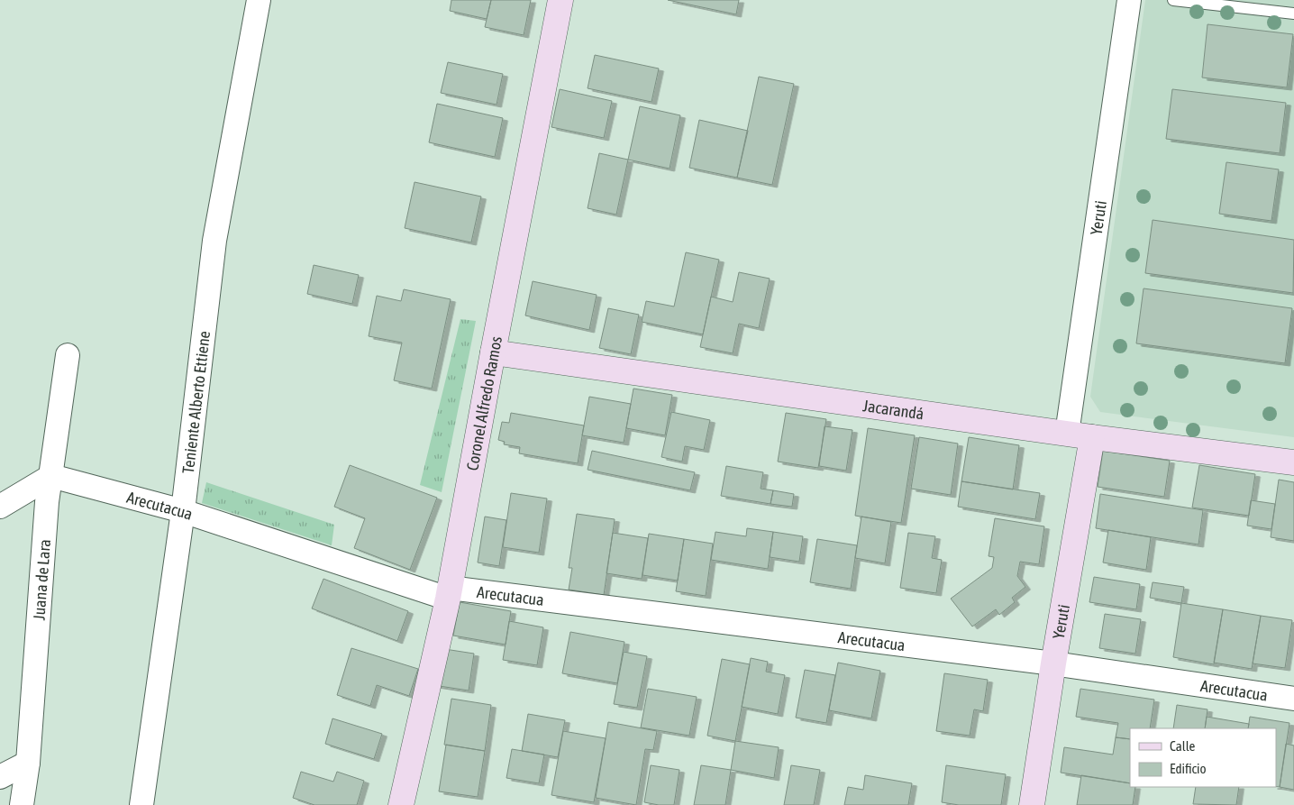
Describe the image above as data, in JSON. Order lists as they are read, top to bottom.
{
  "streets": {
    "street": [
      "Yeruti",
      "Teniente Alberto Ettiene",
      "Coronel Alfredo Ramos",
      "Jacarandá",
      "Arecutacua",
      "Juana de Lara"
    ]
  },
  "crossings": [
    ["Yeruti", "Jacarandá"],
    ["Yeruti", "Arecutacua"],
    ["Teniente Alberto Ettiene", "Arecutacua"],
    ["Coronel Alfredo Ramos", "Jacarandá"],
    ["Coronel Alfredo Ramos", "Arecutacua"],
    ["Arecutacua", "Juana de Lara"]
  ],
  "legend": ["Calle", "Edificio"]
}
